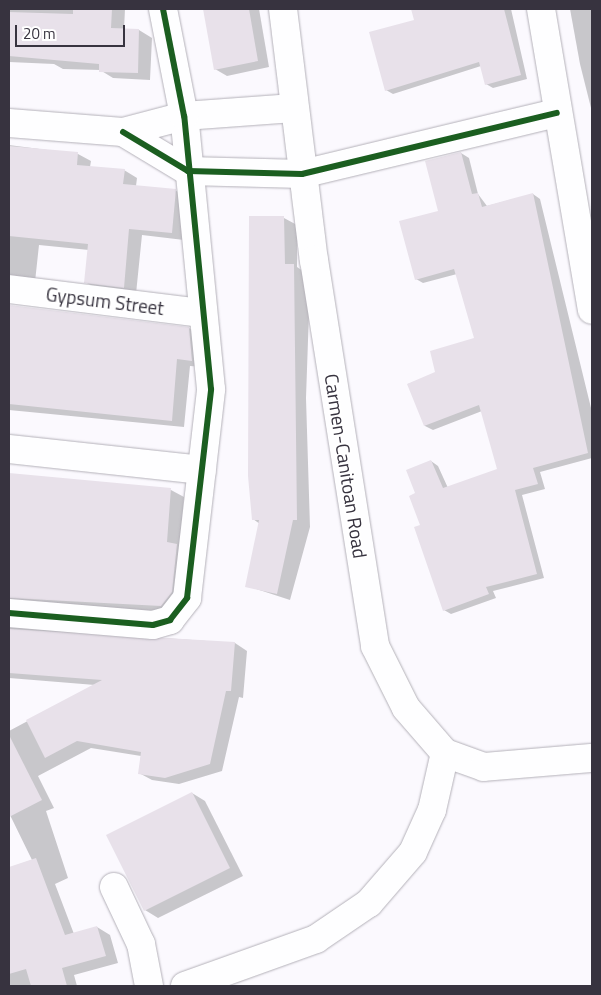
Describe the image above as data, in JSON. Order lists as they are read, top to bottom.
{
  "streets": {
    "street": ["Gypsum Street", "Carmen-Canitoan Road"]
  },
  "scale_bar": "20 m"
}
